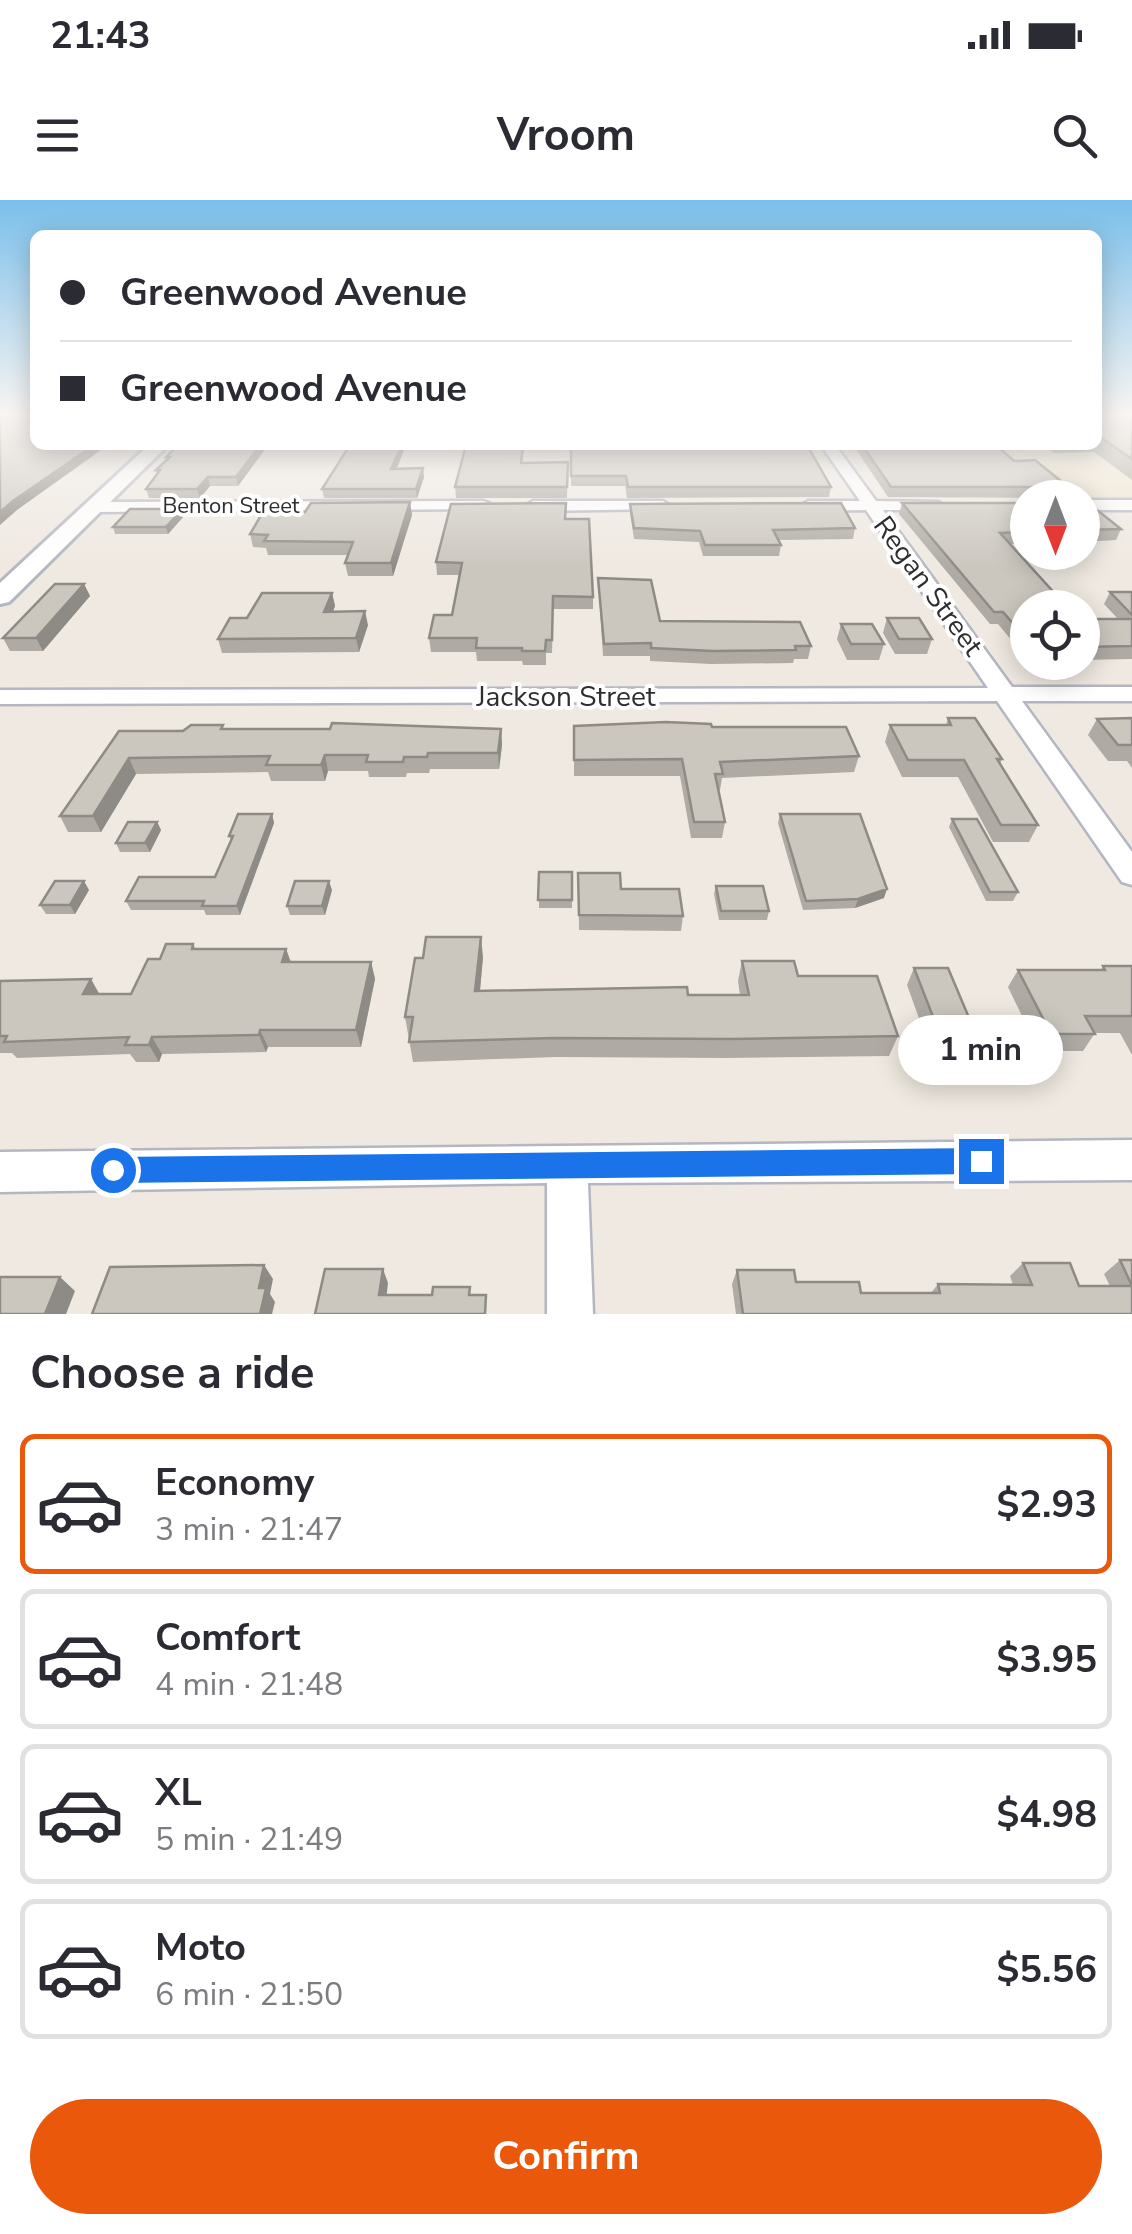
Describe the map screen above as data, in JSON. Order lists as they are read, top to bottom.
{
  "streets": {
    "street": ["Benton Street", "Regan Street", "Jackson Street"]
  },
  "crossings": [
    ["Regan Street", "Jackson Street"]
  ],
  "north": "bottom",
  "page": {
    "status": "21:43",
    "header": "Vroom",
    "banner": ["Greenwood Avenue", "Greenwood Avenue"],
    "bubble": "1 min",
    "heading": "Choose a ride",
    "list": [
      {
        "name": "Economy",
        "note": "3 min · 21:47",
        "value": "$2.93"
      },
      {
        "name": "Comfort",
        "note": "4 min · 21:48",
        "value": "$3.95"
      },
      {
        "name": "XL",
        "note": "5 min · 21:49",
        "value": "$4.98"
      },
      {
        "name": "Moto",
        "note": "6 min · 21:50",
        "value": "$5.56"
      }
    ],
    "buttons": "Confirm"
  }
}
